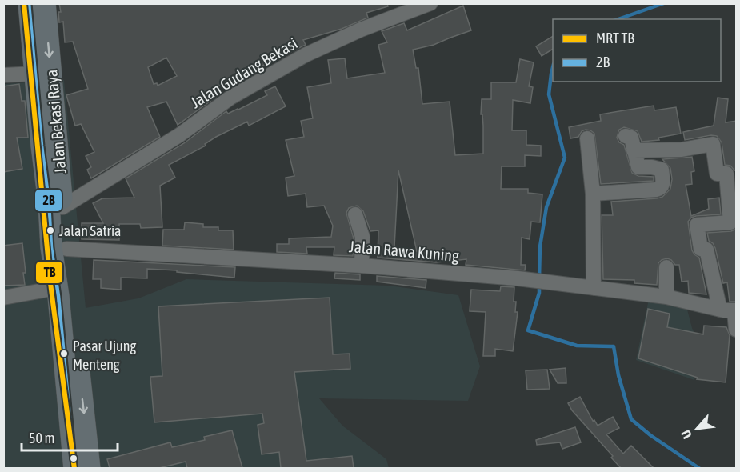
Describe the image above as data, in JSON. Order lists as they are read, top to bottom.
{
  "streets": {
    "highway": ["Jalan Bekasi Raya"],
    "street": ["Jalan Gudang Bekasi", "Jalan Rawa Kuning"]
  },
  "crossings": [
    ["Jalan Gudang Bekasi", "Jalan Bekasi Raya"],
    ["Jalan Bekasi Raya", "Jalan Rawa Kuning"]
  ],
  "places": ["Jalan Satria", "Pasar Ujung Menteng"],
  "lines": ["metro line TB", "transit line 2B"],
  "legend": ["MRT TB", "2B"],
  "scale_bar": "50 m",
  "north": "bottom left"
}
